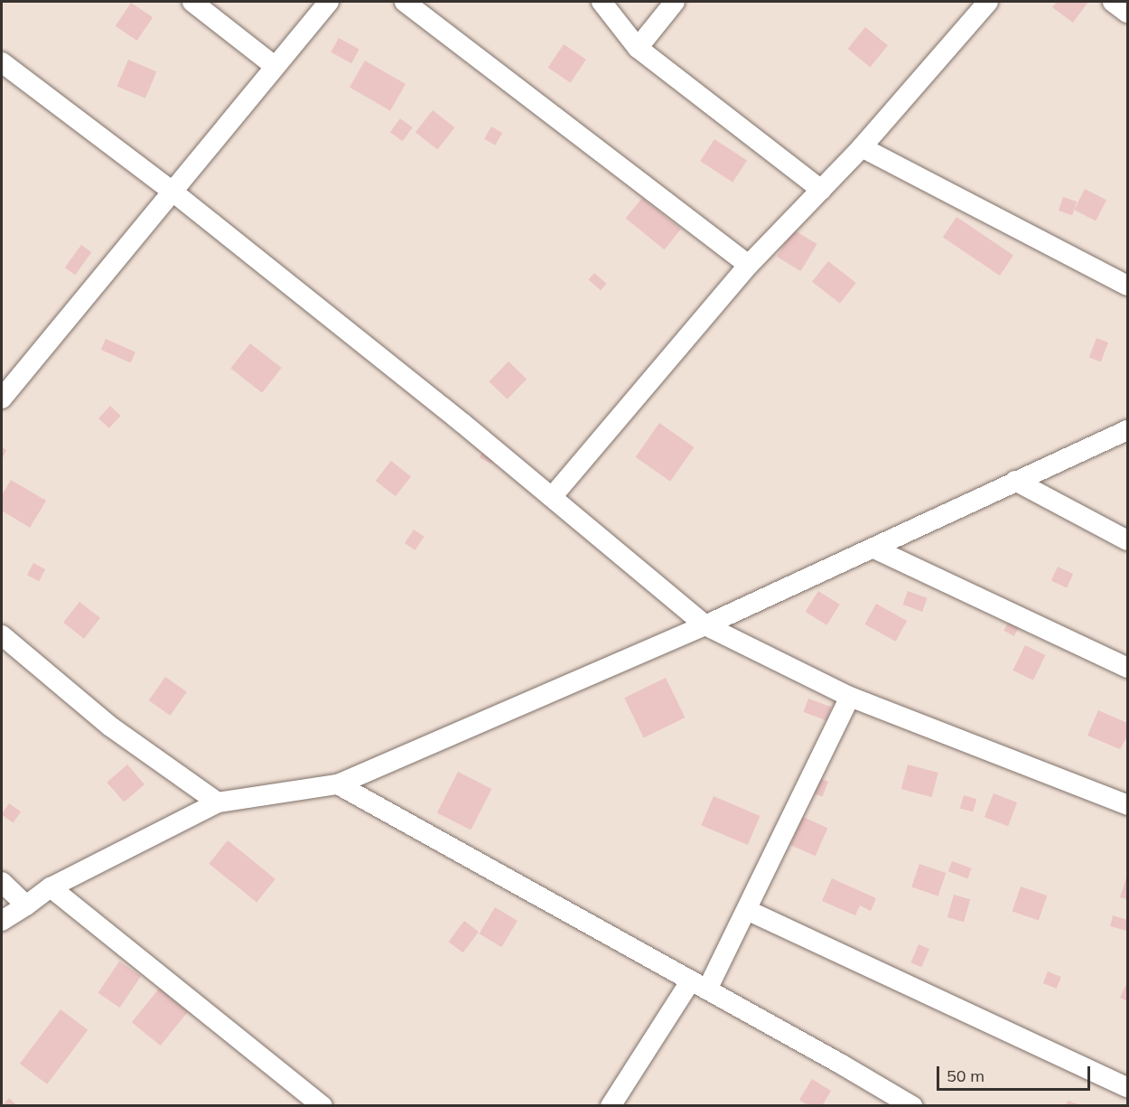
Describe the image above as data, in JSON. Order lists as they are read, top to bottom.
{
  "scale_bar": "50 m"
}
